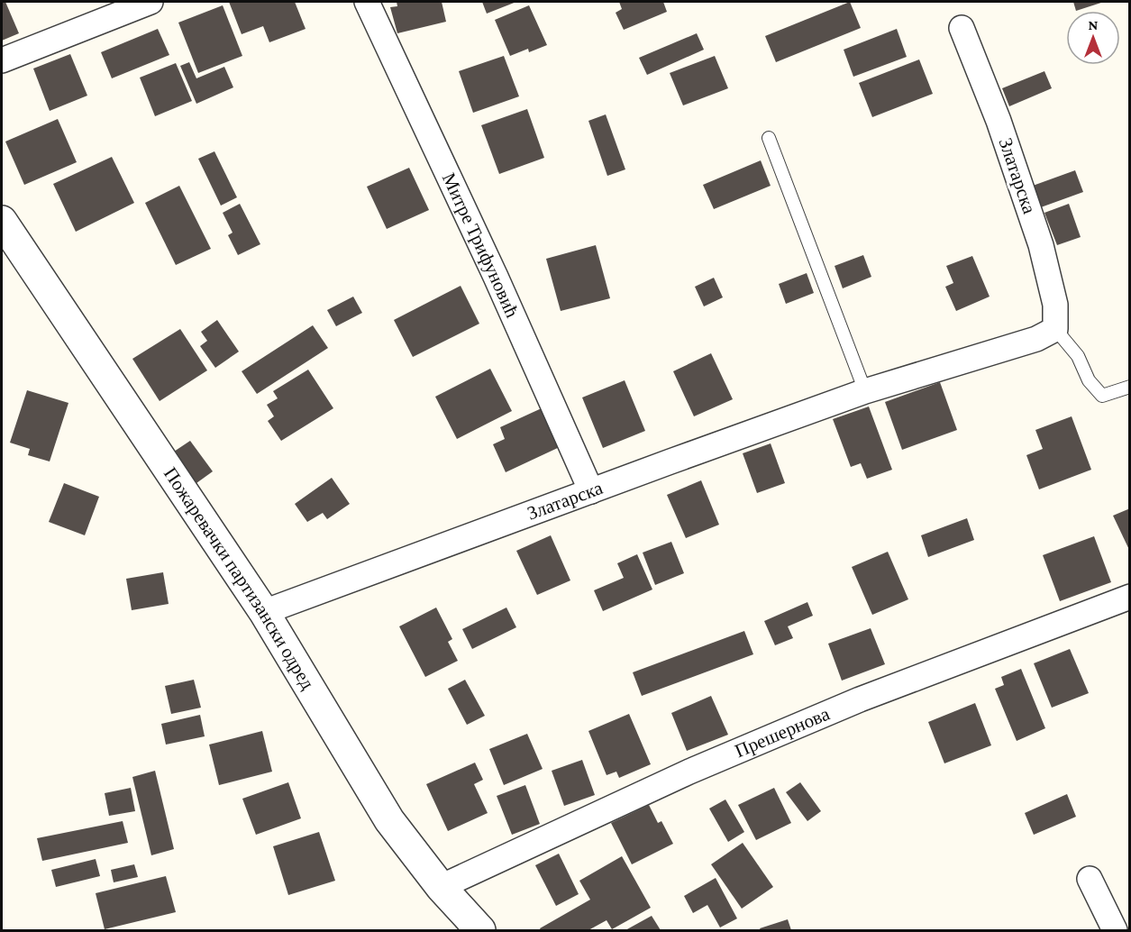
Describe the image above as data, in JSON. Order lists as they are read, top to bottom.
{
  "streets": {
    "street": [
      "Златарска",
      "Митре Трифуновић",
      "Пожаревачки партизански одред",
      "Прешернова"
    ]
  },
  "crossings": [
    ["Златарска", "Митре Трифуновић"],
    ["Златарска", "Пожаревачки партизански одред"],
    ["Пожаревачки партизански одред", "Прешернова"]
  ],
  "north": "top"
}
